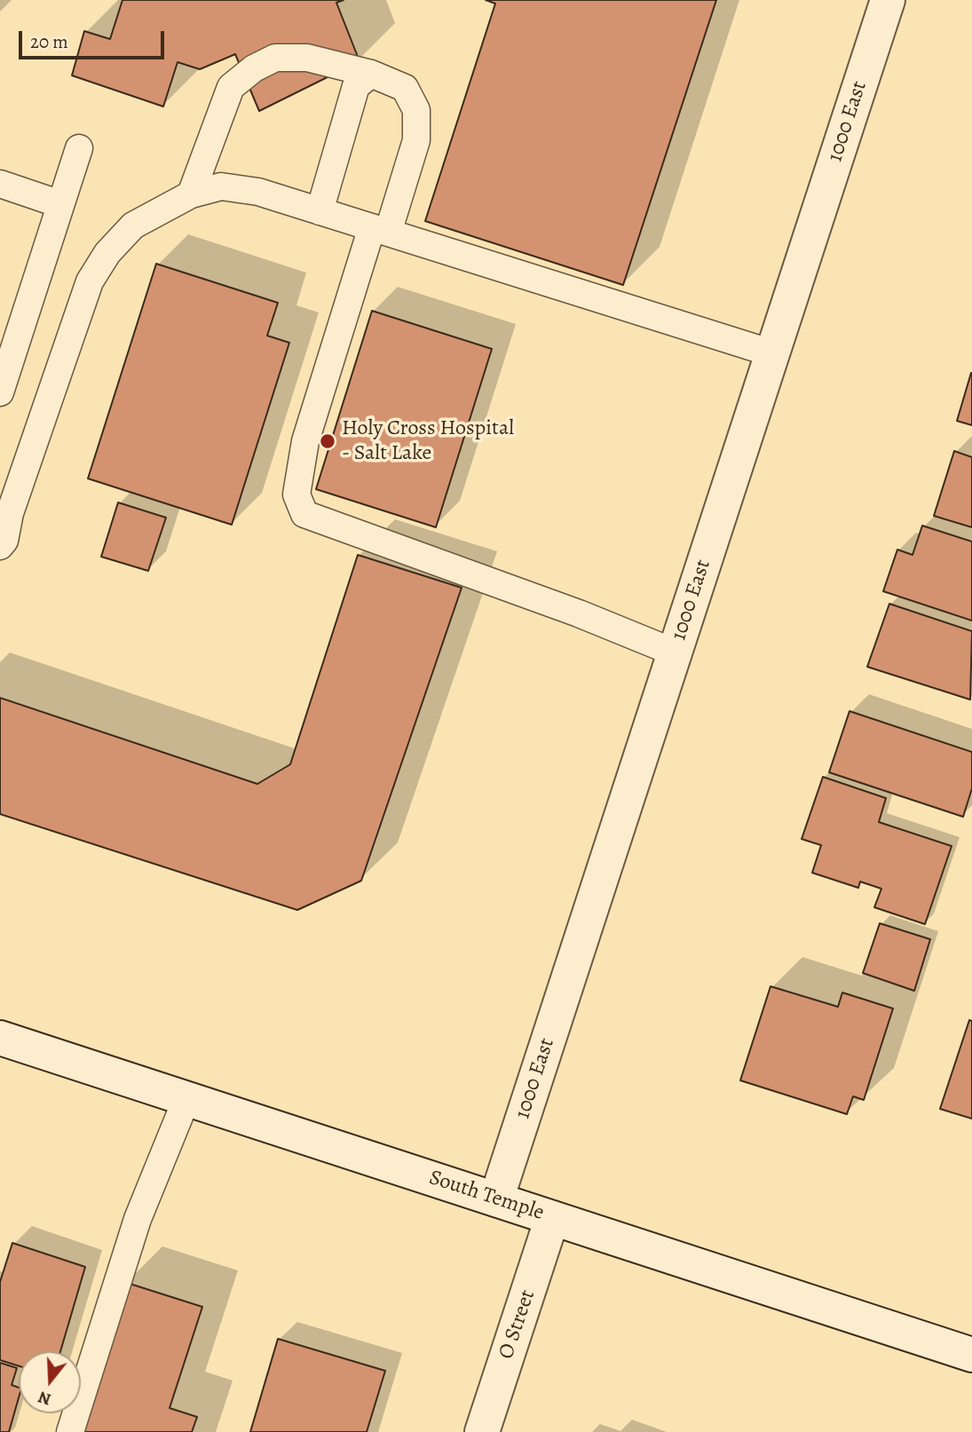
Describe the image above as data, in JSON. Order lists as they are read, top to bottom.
{
  "streets": {
    "street": ["1000 East", "South Temple", "O Street"]
  },
  "crossings": [
    ["1000 East", "South Temple"],
    ["South Temple", "O Street"]
  ],
  "places": ["Holy Cross Hospital - Salt Lake"],
  "scale_bar": "20 m",
  "north": "bottom"
}
